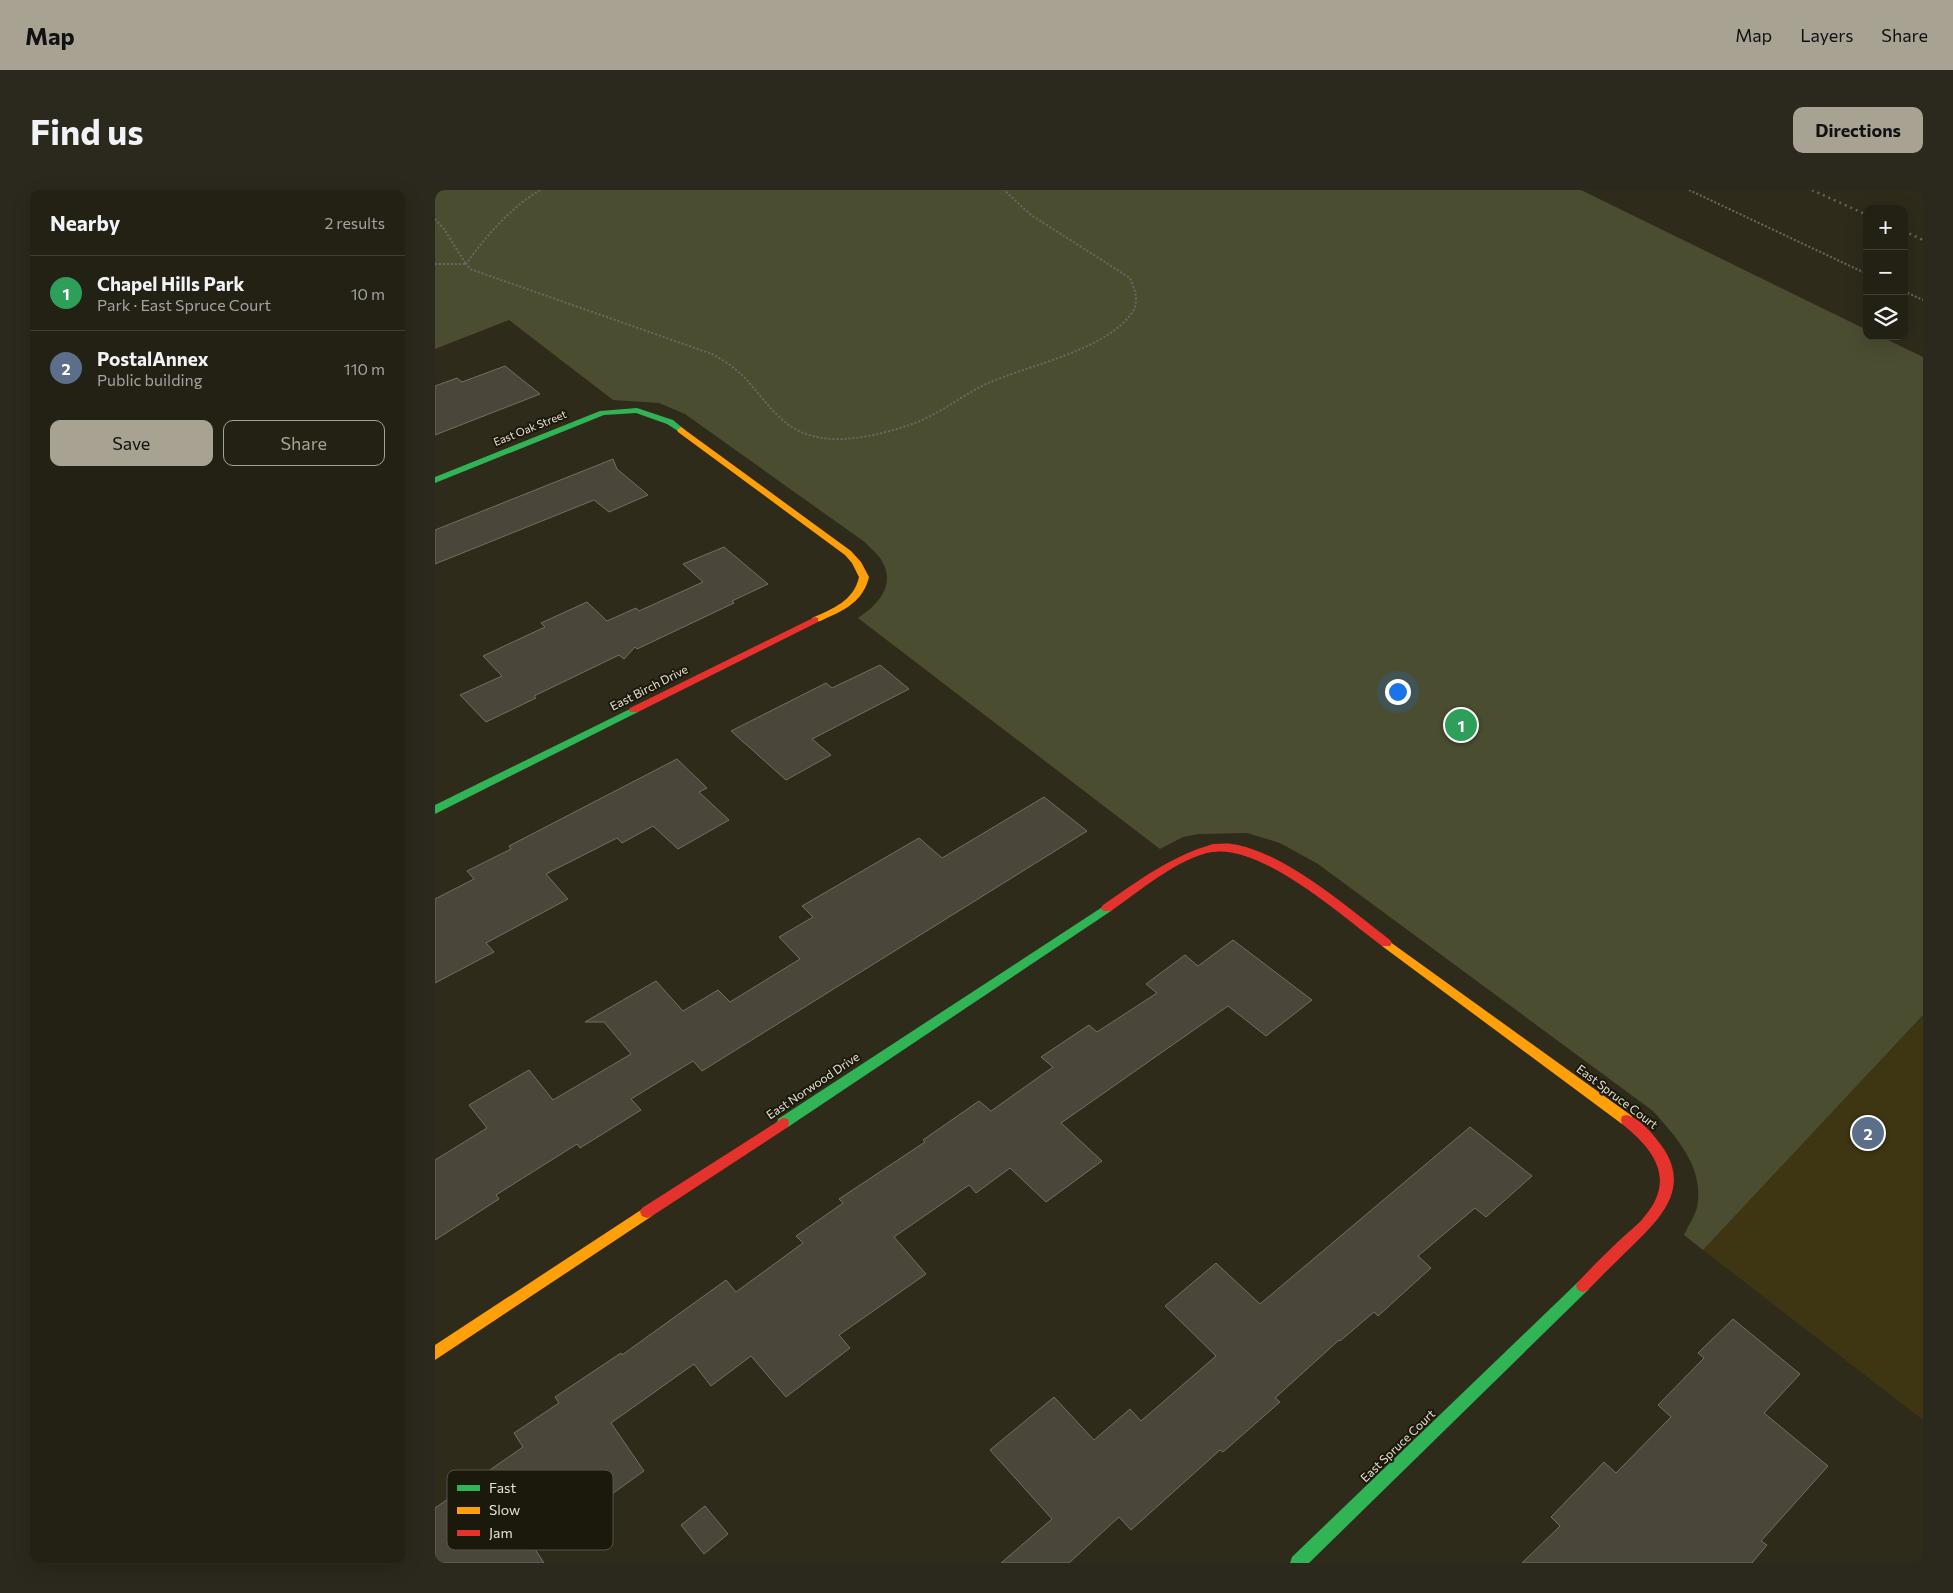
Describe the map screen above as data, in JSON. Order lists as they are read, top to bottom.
{
  "streets": {
    "street": [
      "East Oak Street",
      "East Birch Drive",
      "East Norwood Drive",
      "East Spruce Court"
    ]
  },
  "crossings": [
    ["East Oak Street", "East Birch Drive"],
    ["East Norwood Drive", "East Spruce Court"]
  ],
  "legend": ["Fast", "Slow", "Jam"],
  "page": {
    "header": "Map",
    "nav": ["Map", "Layers", "Share"],
    "buttons": [
      "Directions",
      ["Save", "Share"]
    ],
    "title": "Find us",
    "heading": ["Nearby", "2 results"],
    "map_buttons": ["+", "−"],
    "list": [
      {
        "mark": "1",
        "name": "Chapel Hills Park",
        "note": "Park · East Spruce Court",
        "value": "10 m"
      },
      {
        "mark": "2",
        "name": "PostalAnnex",
        "note": "Public building",
        "value": "110 m"
      }
    ],
    "pins": ["1", "2"]
  }
}
